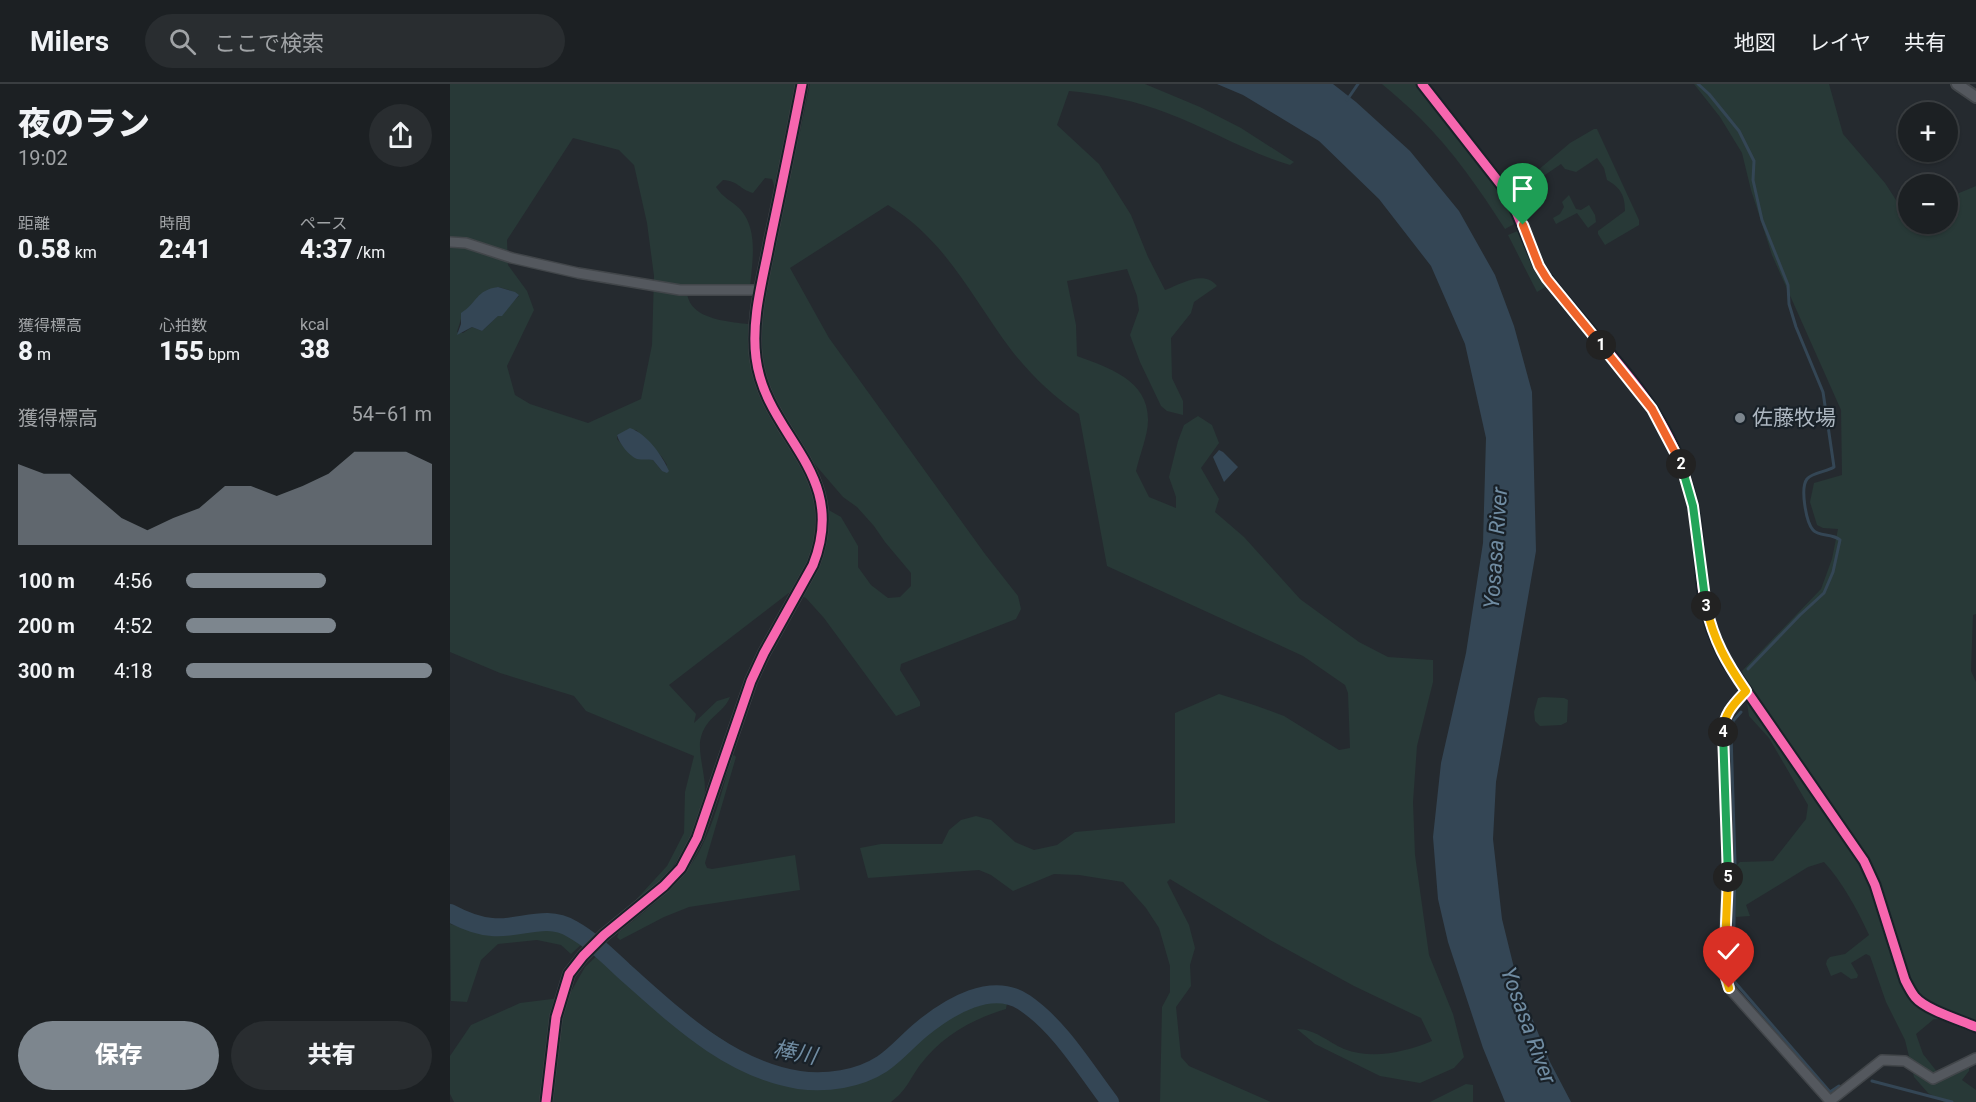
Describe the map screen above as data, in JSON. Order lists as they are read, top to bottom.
{
  "water": ["Yosasa River", "棒川"],
  "places": ["佐藤牧場"],
  "page": {
    "header": "Milers",
    "search": "ここで検索",
    "nav": ["地図", "レイヤ", "共有"],
    "heading": ["夜のラン", "19:02"],
    "map_buttons": ["+", "−"],
    "stats": [
      ["距離", "0.58 km"],
      ["時間", "2:41"],
      ["ペース", "4:37 /km"],
      ["獲得標高", "8 m"],
      ["心拍数", "155 bpm"],
      ["kcal", "38"]
    ],
    "pins": [
      "1",
      "2",
      "3",
      "4",
      "5"
    ],
    "chart": ["獲得標高", "54–61 m"],
    "list": [
      {
        "name": "100 m",
        "note": "4:56"
      },
      {
        "name": "200 m",
        "note": "4:52"
      },
      {
        "name": "300 m",
        "note": "4:18"
      }
    ],
    "buttons": ["保存", "共有"]
  }
}
